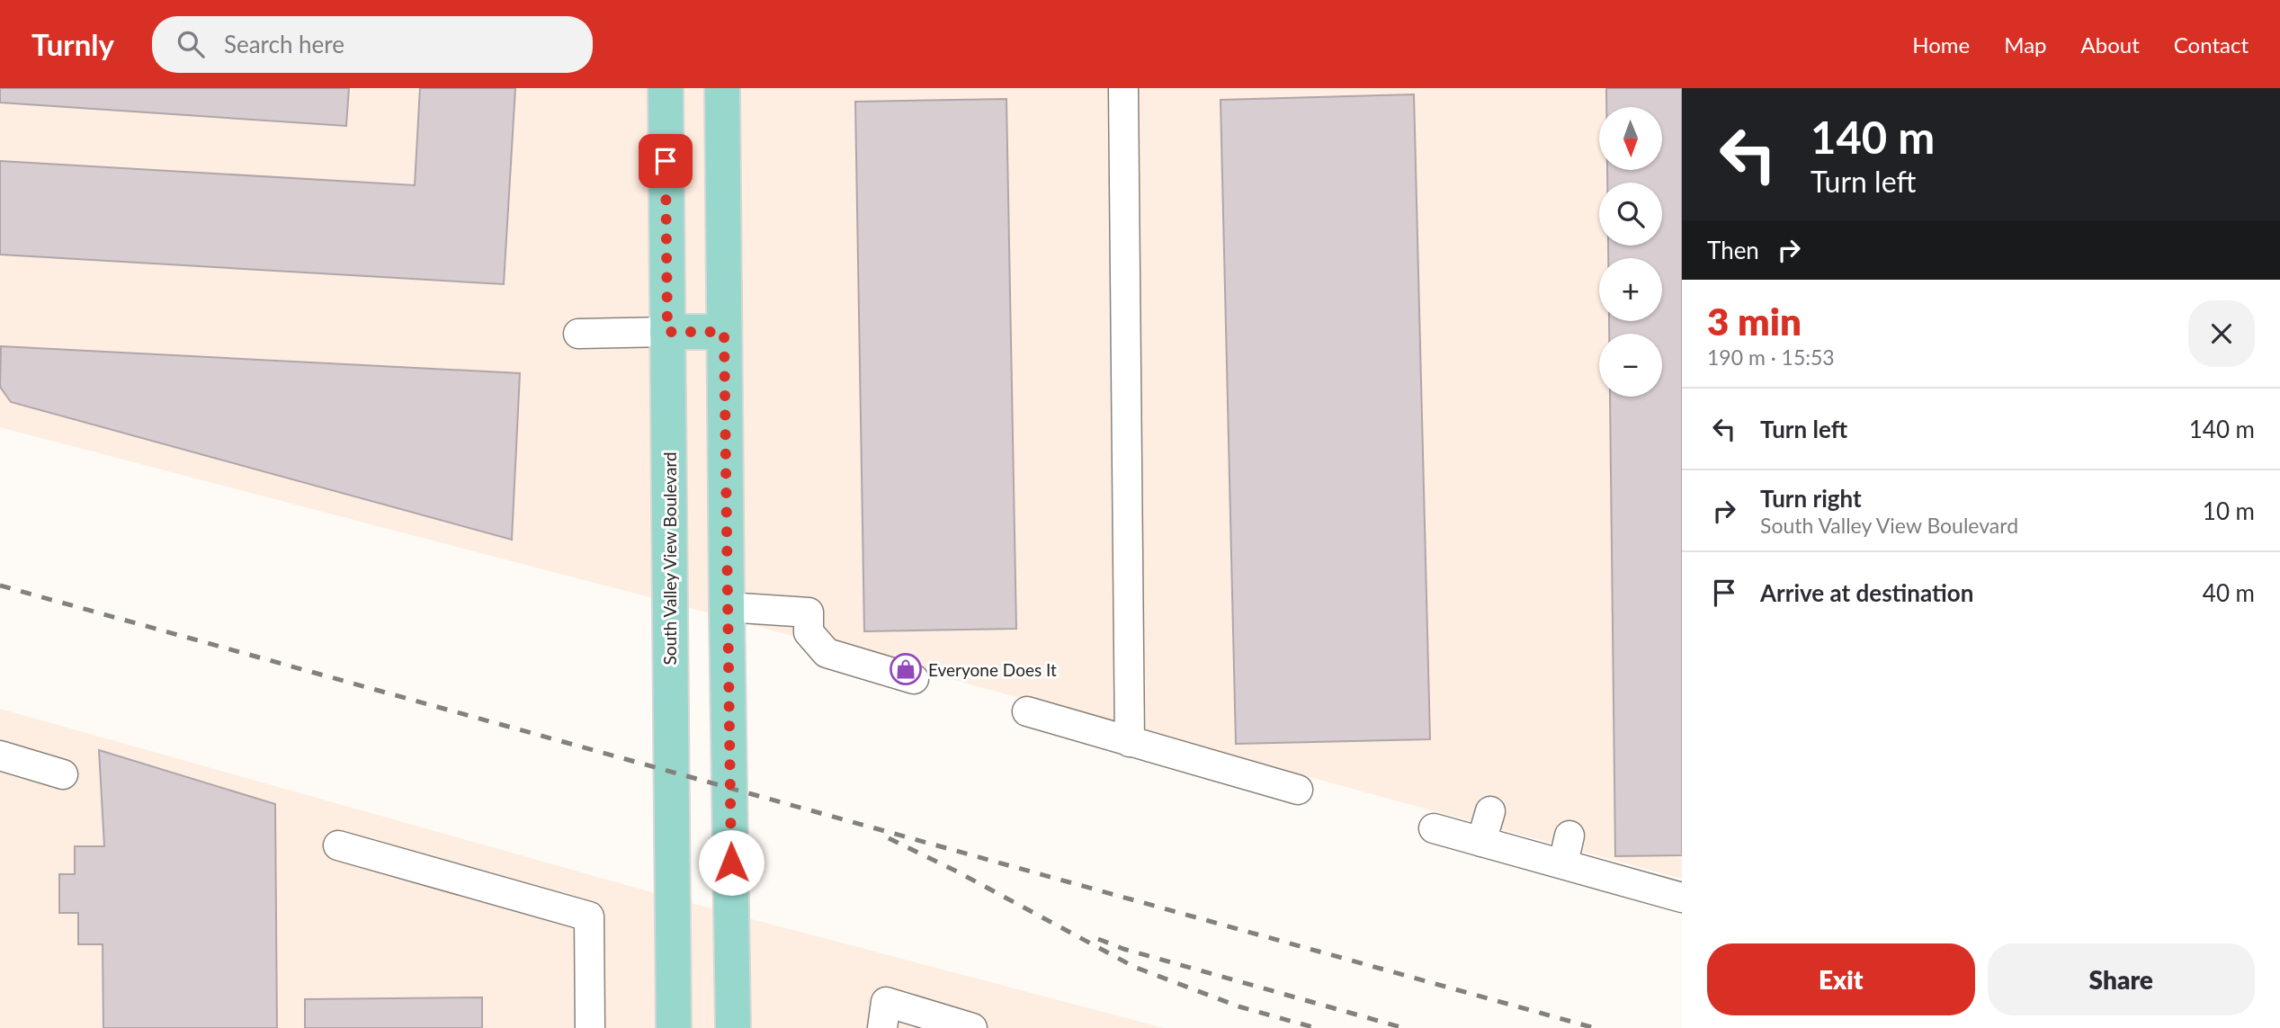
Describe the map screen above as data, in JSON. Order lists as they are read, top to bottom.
{
  "streets": {
    "main road": ["South Valley View Boulevard"]
  },
  "places": {
    "shop": ["Everyone Does It"]
  },
  "north": "bottom",
  "page": {
    "header": "Turnly",
    "search": "Search here",
    "nav": [
      "Home",
      "Map",
      "About",
      "Contact"
    ],
    "turn": ["140 m", "Turn left"],
    "map_buttons": ["+", "−"],
    "then": "Then",
    "heading": ["3 min", "190 m · 15:53"],
    "list": [
      {
        "name": "Turn left",
        "value": "140 m"
      },
      {
        "name": "Turn right",
        "note": "South Valley View Boulevard",
        "value": "10 m"
      },
      {
        "name": "Arrive at destination",
        "value": "40 m"
      }
    ],
    "buttons": ["Exit", "Share"]
  }
}
